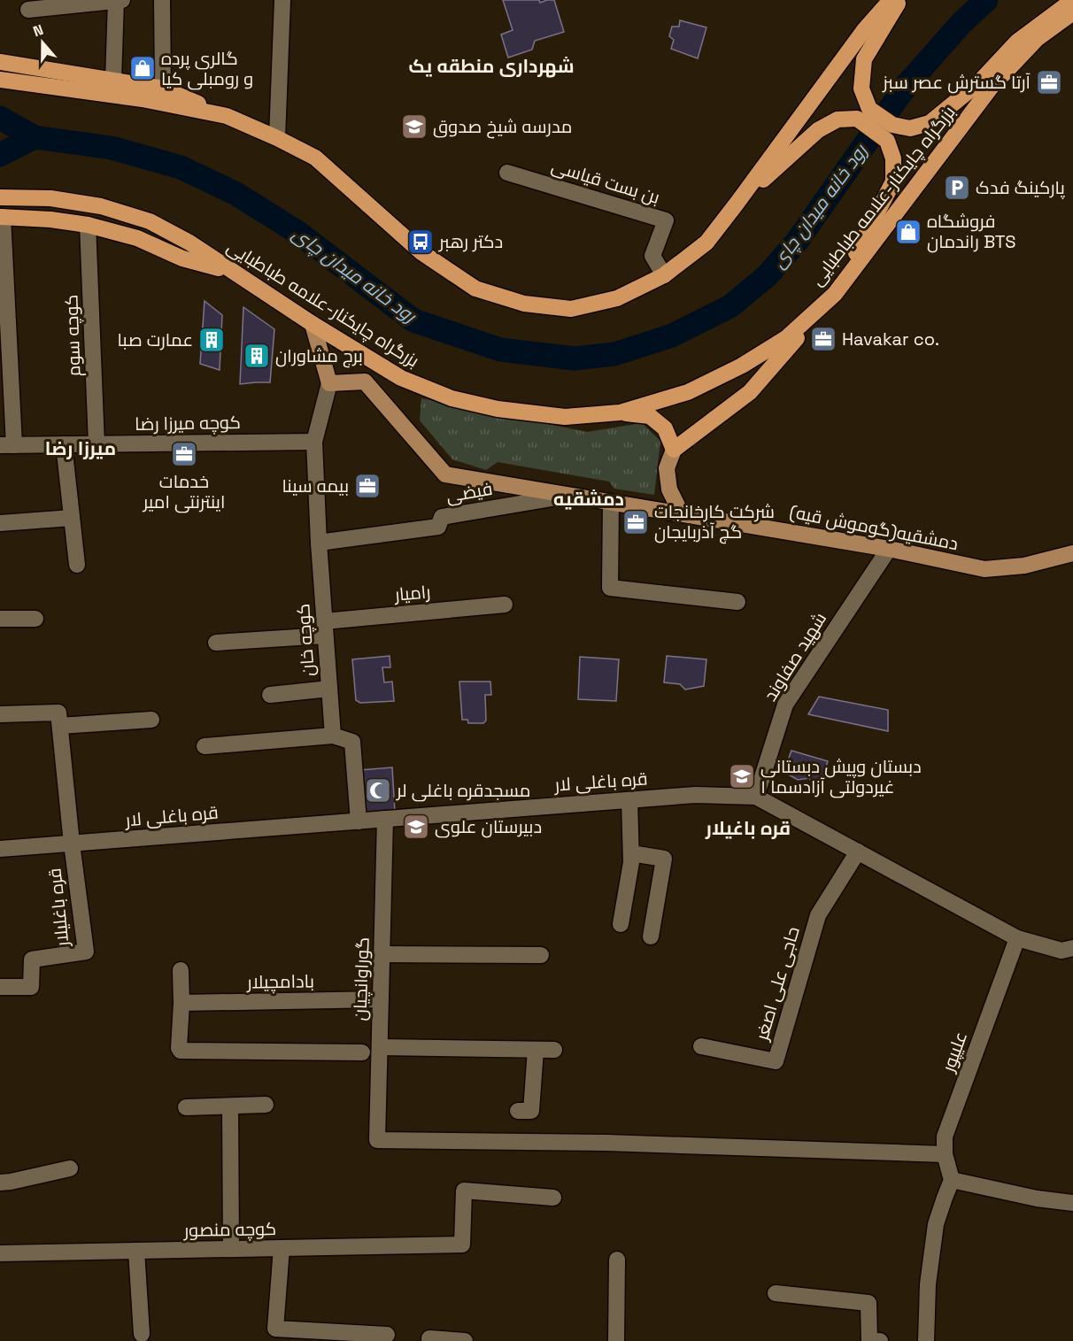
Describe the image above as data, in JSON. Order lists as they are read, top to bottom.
{
  "streets": {
    "highway": ["بزرگراه چایکنار-علامه طباطبایی"],
    "main road": ["دمشقیه(گوموش قیه)"],
    "street": [
      "بن بست قیاسی",
      "کوچه سوم",
      "کوچه میرزا رضا",
      "فیضی",
      "رامیار",
      "کوچه خان",
      "شهید صفاوند",
      "قره باغلی لار",
      "قره باغلیلار",
      "گوراوانچیان",
      "بادامچیلار",
      "حاجی علی اصغر",
      "علیپور",
      "کوچه منصور"
    ]
  },
  "crossings": [
    ["کوچه سوم", "کوچه میرزا رضا"],
    ["کوچه میرزا رضا", "کوچه خان"],
    ["فیضی", "دمشقیه(گوموش قیه)"],
    ["فیضی", "کوچه خان"],
    ["دمشقیه(گوموش قیه)", "شهید صفاوند"],
    ["رامیار", "کوچه خان"],
    ["شهید صفاوند", "قره باغلی لار"],
    ["قره باغلی لار", "قره باغلیلار"],
    ["قره باغلی لار", "گوراوانچیان"],
    ["قره باغلی لار", "حاجی علی اصغر"],
    ["قره باغلی لار", "علیپور"],
    ["گوراوانچیان", "بادامچیلار"],
    ["گوراوانچیان", "علیپور"]
  ],
  "districts": [
    "شهرداری منطقه یک",
    "میرزا رضا",
    "دمشقیه",
    "قره باغیلار"
  ],
  "water": ["رود خانه میدان چای"],
  "places": {
    "shop": ["گالری پرده و رومبلی کیا", "فروشگاه راندمان BTS"],
    "office": [
      "آرتا گسترش عصر سبز",
      "Havakar co.",
      "خدمات اینترنتی امیر",
      "بیمه سینا",
      "شرکت کارخانجات گچ آذربایجان"
    ],
    "school or university": ["مدرسه شیخ صدوق", "دبستان وپیش دبستانی غیردولتی آزادسما ۱", "دبیرستان علوی"],
    "parking": ["پارکینگ فدک"],
    "bus stop": ["دکتر رهبر"],
    "building": ["عمارت صبا", "برج مشاوران"],
    "mosque": ["مسجدقره باغلی لر"]
  },
  "north": "top"
}
